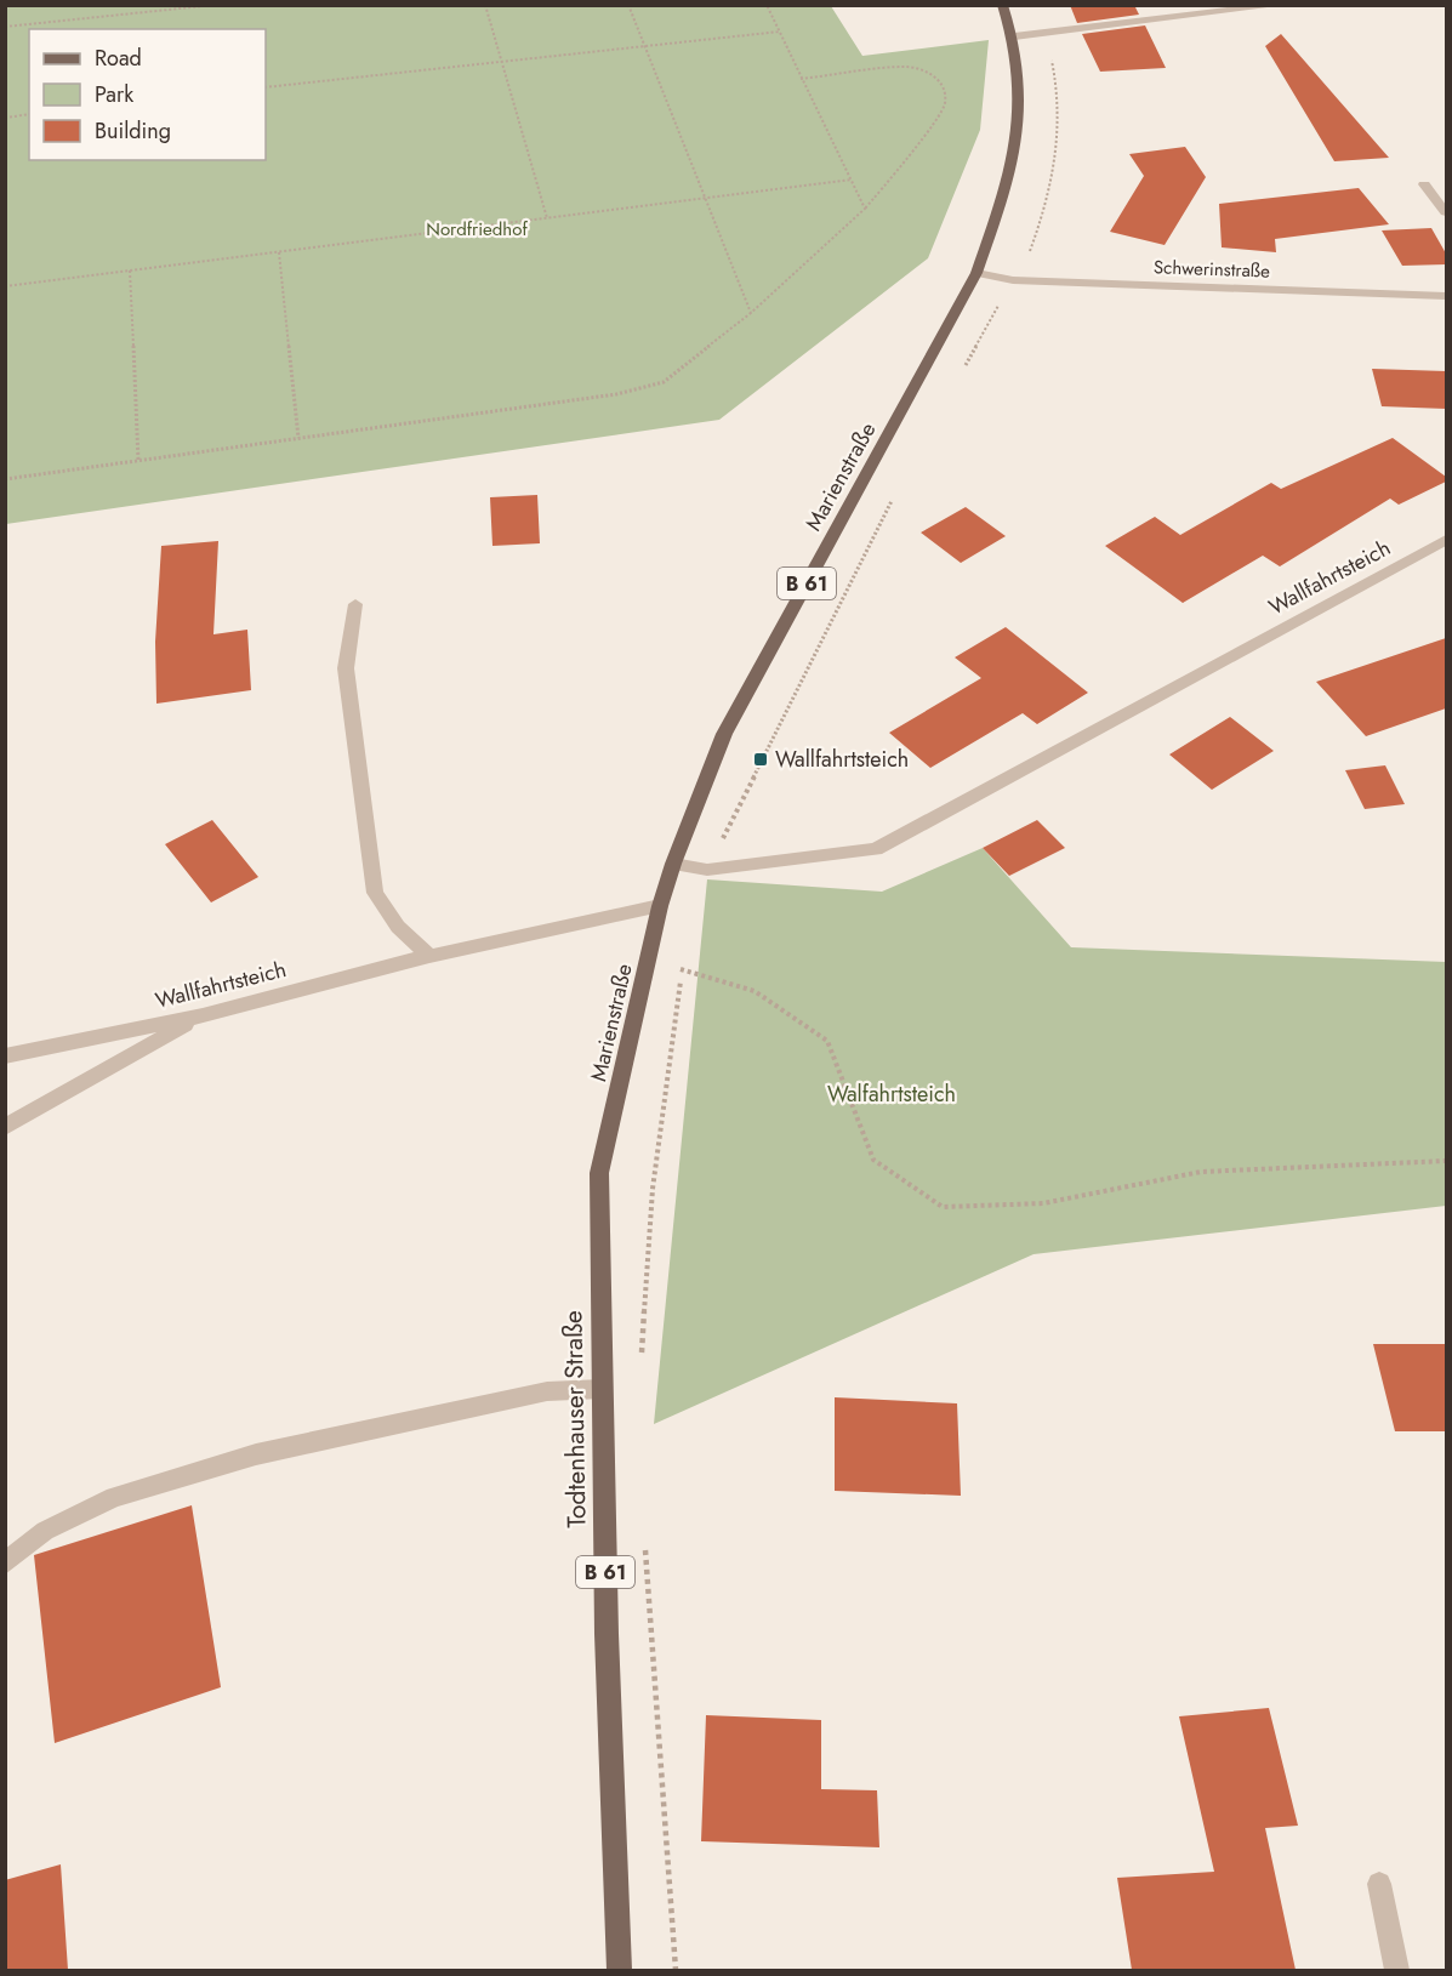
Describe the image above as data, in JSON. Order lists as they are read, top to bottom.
{
  "streets": {
    "main road": ["Marienstraße", "B 61", "Todtenhauser Straße"],
    "street": ["Schwerinstraße", "Wallfahrtsteich"]
  },
  "crossings": [
    ["Schwerinstraße", "Marienstraße"],
    ["Marienstraße", "Wallfahrtsteich"],
    ["Marienstraße", "Todtenhauser Straße"]
  ],
  "parks": ["Nordfriedhof", "Walfahrtsteich"],
  "places": {
    "transit": ["Wallfahrtsteich"]
  },
  "legend": ["Road", "Park", "Building"]
}
